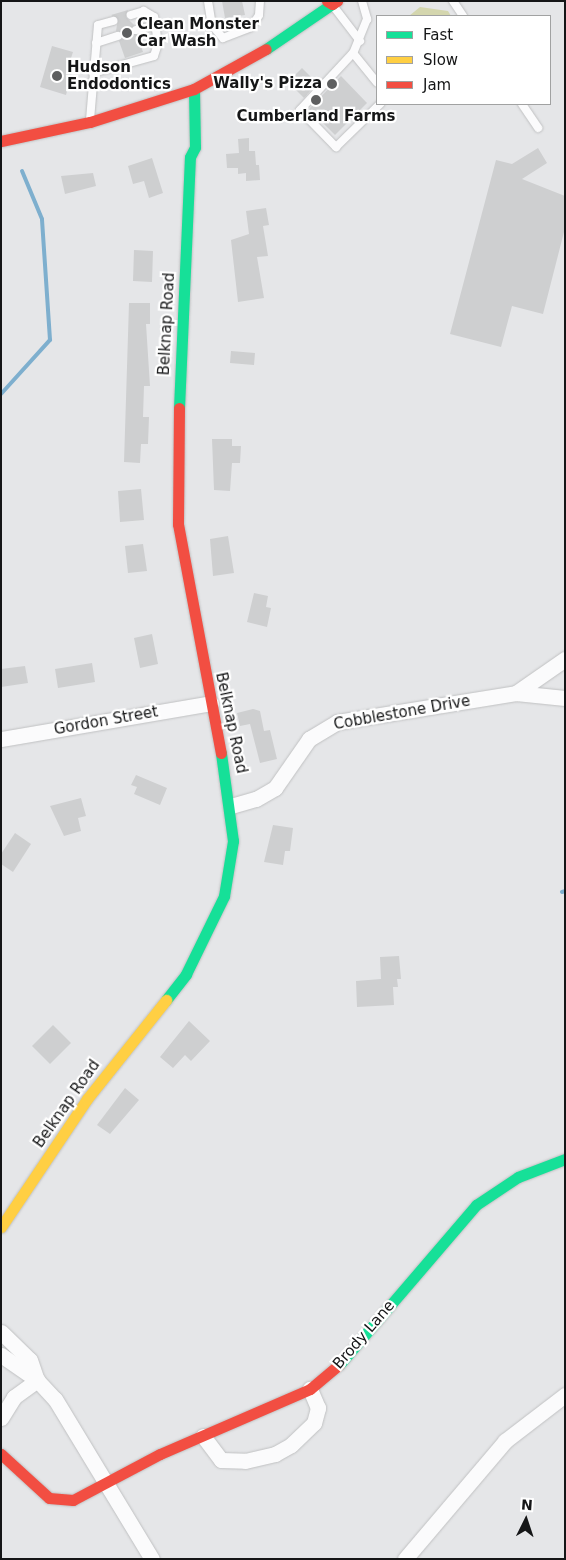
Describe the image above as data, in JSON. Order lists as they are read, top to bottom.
{
  "streets": {
    "street": [
      "Belknap Road",
      "Cobblestone Drive",
      "Gordon Street",
      "Brody Lane"
    ]
  },
  "crossings": [
    ["Belknap Road", "Cobblestone Drive"],
    ["Belknap Road", "Gordon Street"]
  ],
  "places": [
    "Clean Monster Car Wash",
    "Hudson Endodontics",
    "Wally's Pizza",
    "Cumberland Farms"
  ],
  "legend": ["Fast", "Slow", "Jam"],
  "north": "top"
}
